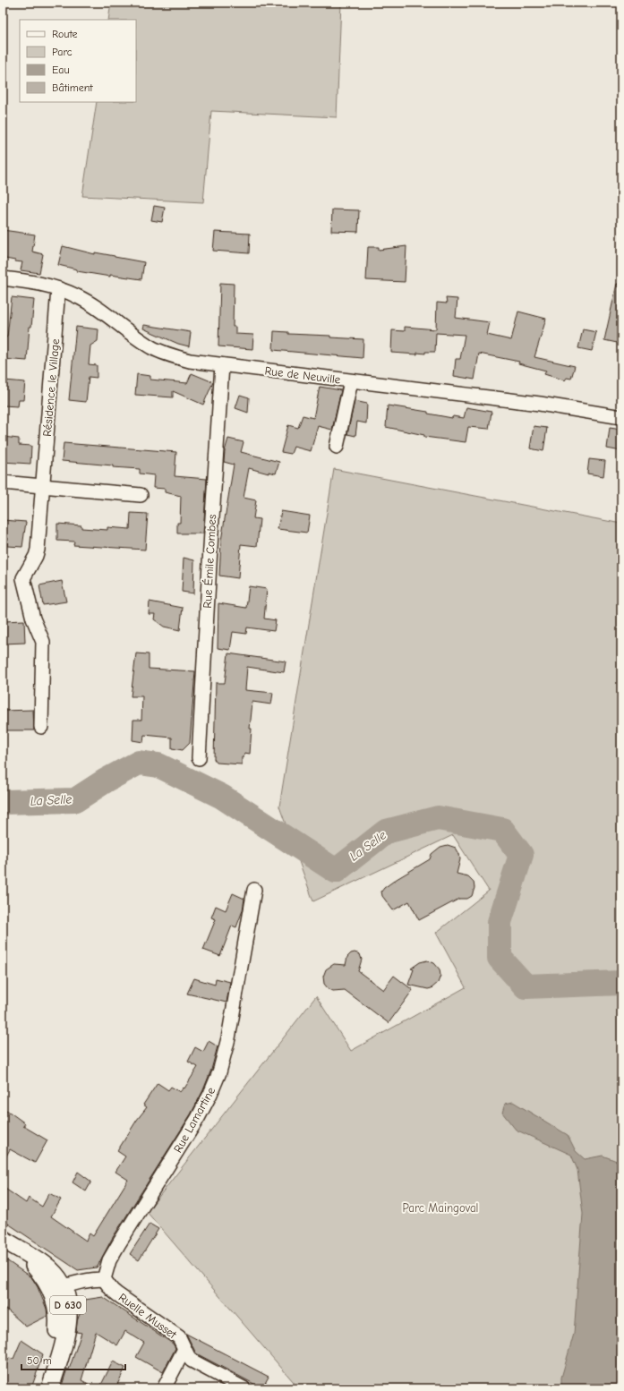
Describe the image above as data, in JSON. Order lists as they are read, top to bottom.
{
  "streets": {
    "main road": ["D 630"],
    "street": [
      "Rue de Neuville",
      "Résidence le Village",
      "Rue Émile Combes",
      "Rue Lamartine",
      "Ruelle Musset"
    ]
  },
  "crossings": [
    ["Rue de Neuville", "Résidence le Village"],
    ["Rue de Neuville", "Rue Émile Combes"],
    ["Rue Lamartine", "Ruelle Musset"]
  ],
  "water": ["La Selle"],
  "parks": ["Parc Maingoval"],
  "legend": [
    "Route",
    "Parc",
    "Eau",
    "Bâtiment"
  ],
  "scale_bar": "50 m"
}
